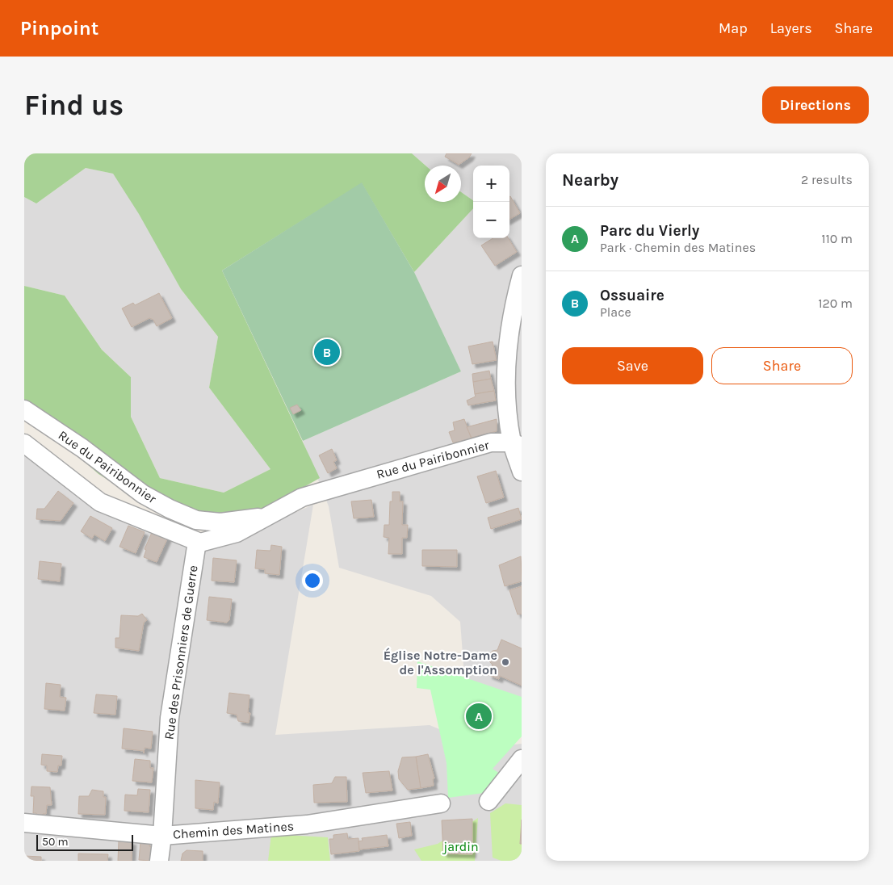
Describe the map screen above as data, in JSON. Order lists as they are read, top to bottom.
{
  "streets": {
    "street": ["Rue du Pairibonnier", "Rue des Prisonniers de Guerre", "Chemin des Matines"]
  },
  "crossings": [
    ["Rue du Pairibonnier", "Rue des Prisonniers de Guerre"],
    ["Rue des Prisonniers de Guerre", "Chemin des Matines"]
  ],
  "parks": ["jardin"],
  "places": ["Église Notre-Dame de l'Assomption"],
  "scale_bar": "50 m",
  "north": "bottom left",
  "page": {
    "header": "Pinpoint",
    "nav": ["Map", "Layers", "Share"],
    "buttons": [
      "Directions",
      ["Save", "Share"]
    ],
    "title": "Find us",
    "heading": ["Nearby", "2 results"],
    "map_buttons": ["+", "−"],
    "list": [
      {
        "mark": "A",
        "name": "Parc du Vierly",
        "note": "Park · Chemin des Matines",
        "value": "110 m"
      },
      {
        "mark": "B",
        "name": "Ossuaire",
        "note": "Place",
        "value": "120 m"
      }
    ],
    "pins": ["B", "A"],
    "scale": "50 m"
  }
}
